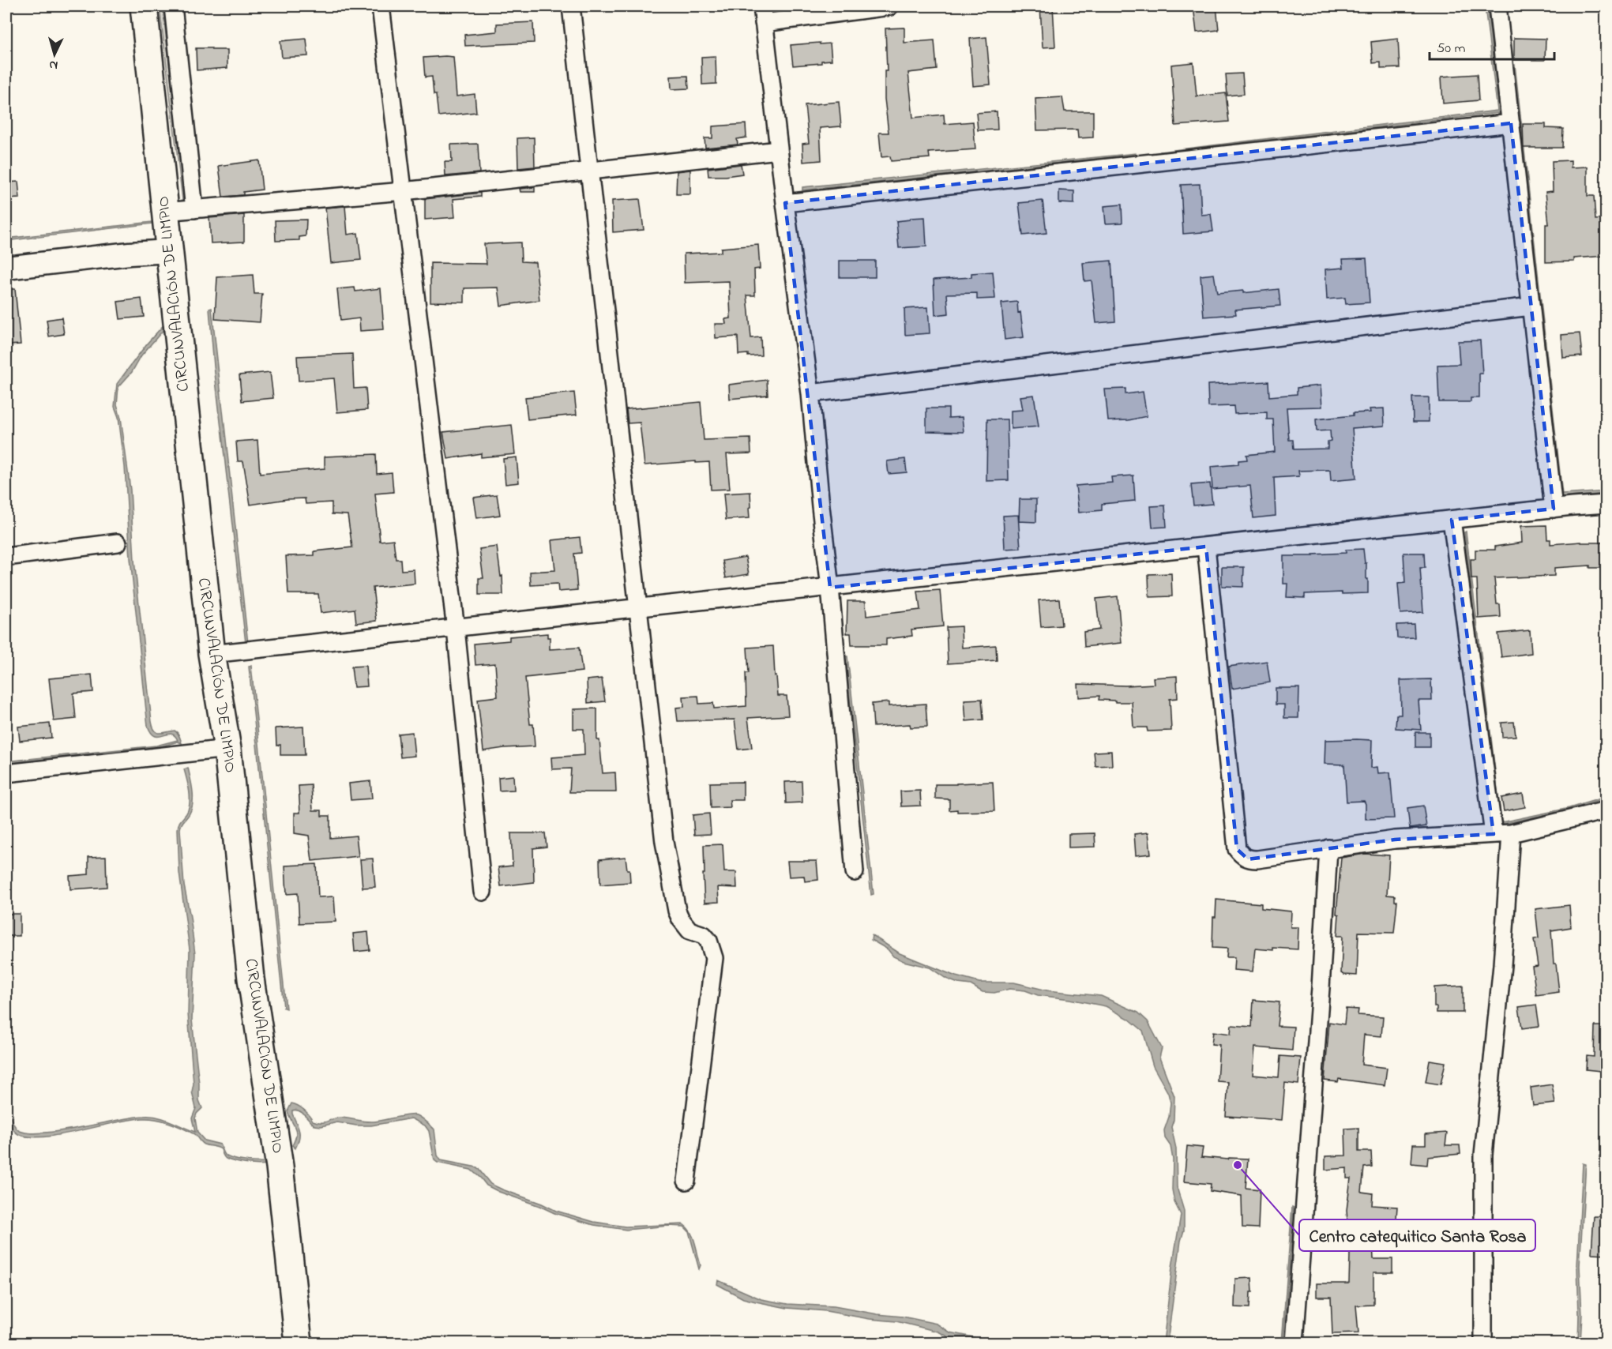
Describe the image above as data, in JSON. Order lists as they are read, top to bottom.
{
  "streets": {
    "highway": ["CIRCUNVALACIÓN DE LIMPIO"]
  },
  "places": ["Centro catequitico Santa Rosa"],
  "scale_bar": "50 m",
  "north": "bottom"
}
